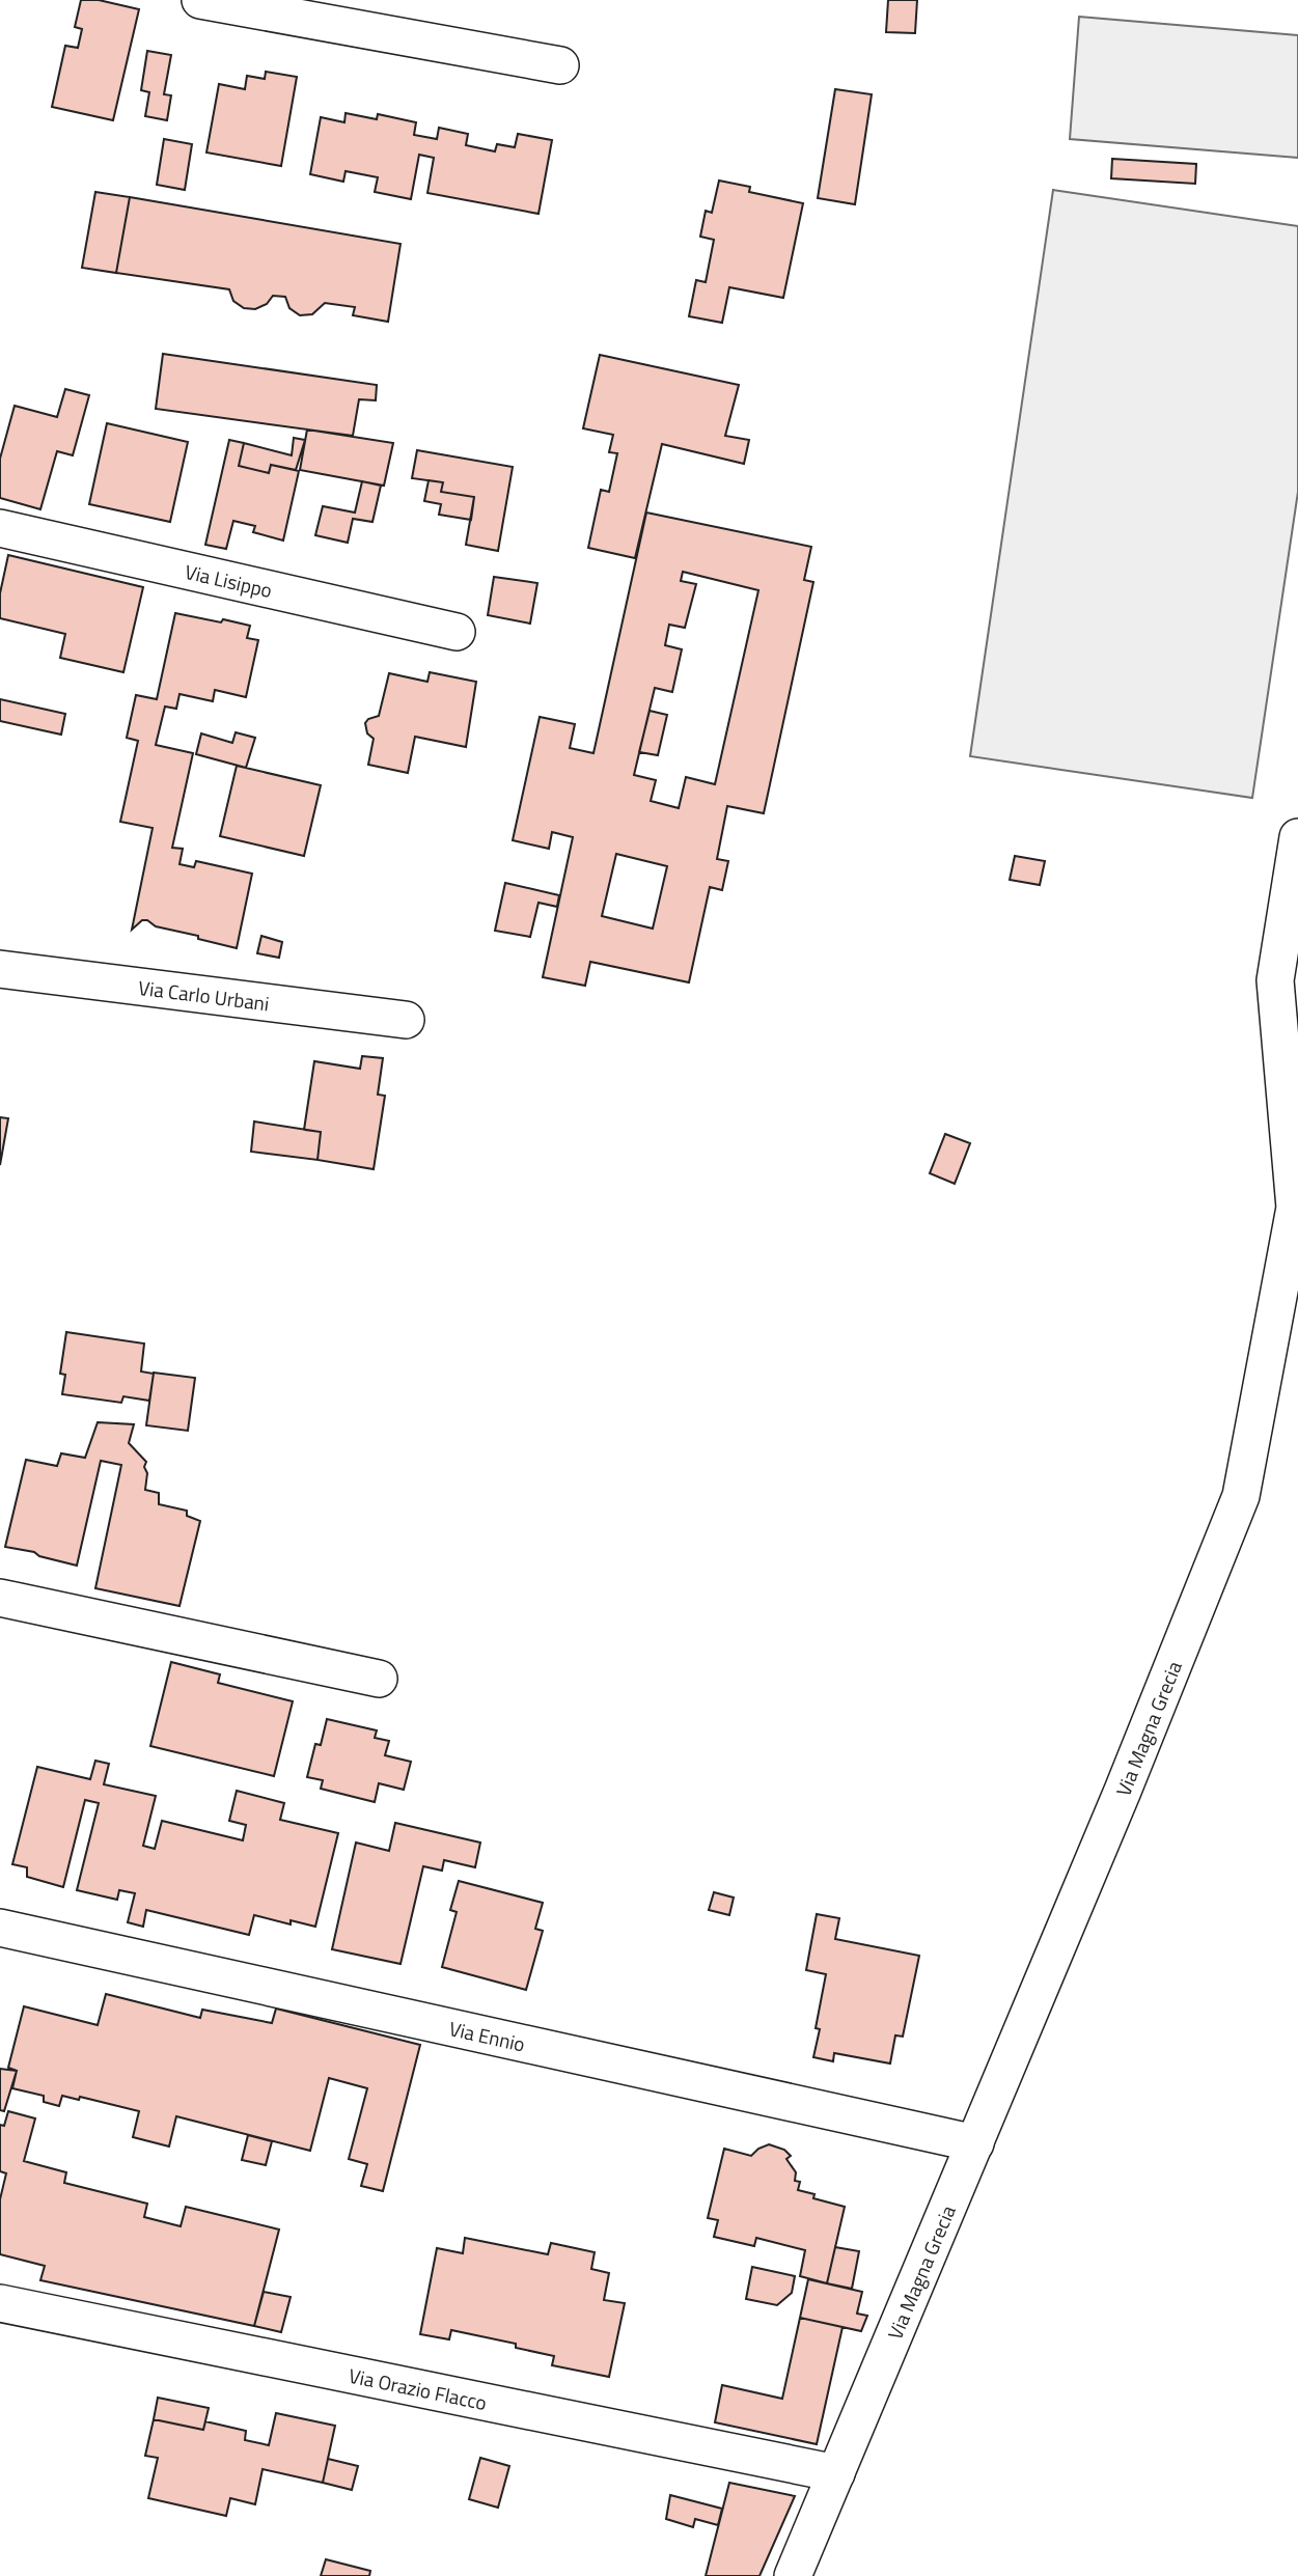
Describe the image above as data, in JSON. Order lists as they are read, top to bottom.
{
  "streets": {
    "street": [
      "Via Lisippo",
      "Via Carlo Urbani",
      "Via Magna Grecia",
      "Via Ennio",
      "Via Orazio Flacco"
    ]
  },
  "crossings": [
    ["Via Magna Grecia", "Via Ennio"],
    ["Via Magna Grecia", "Via Orazio Flacco"]
  ]
}
